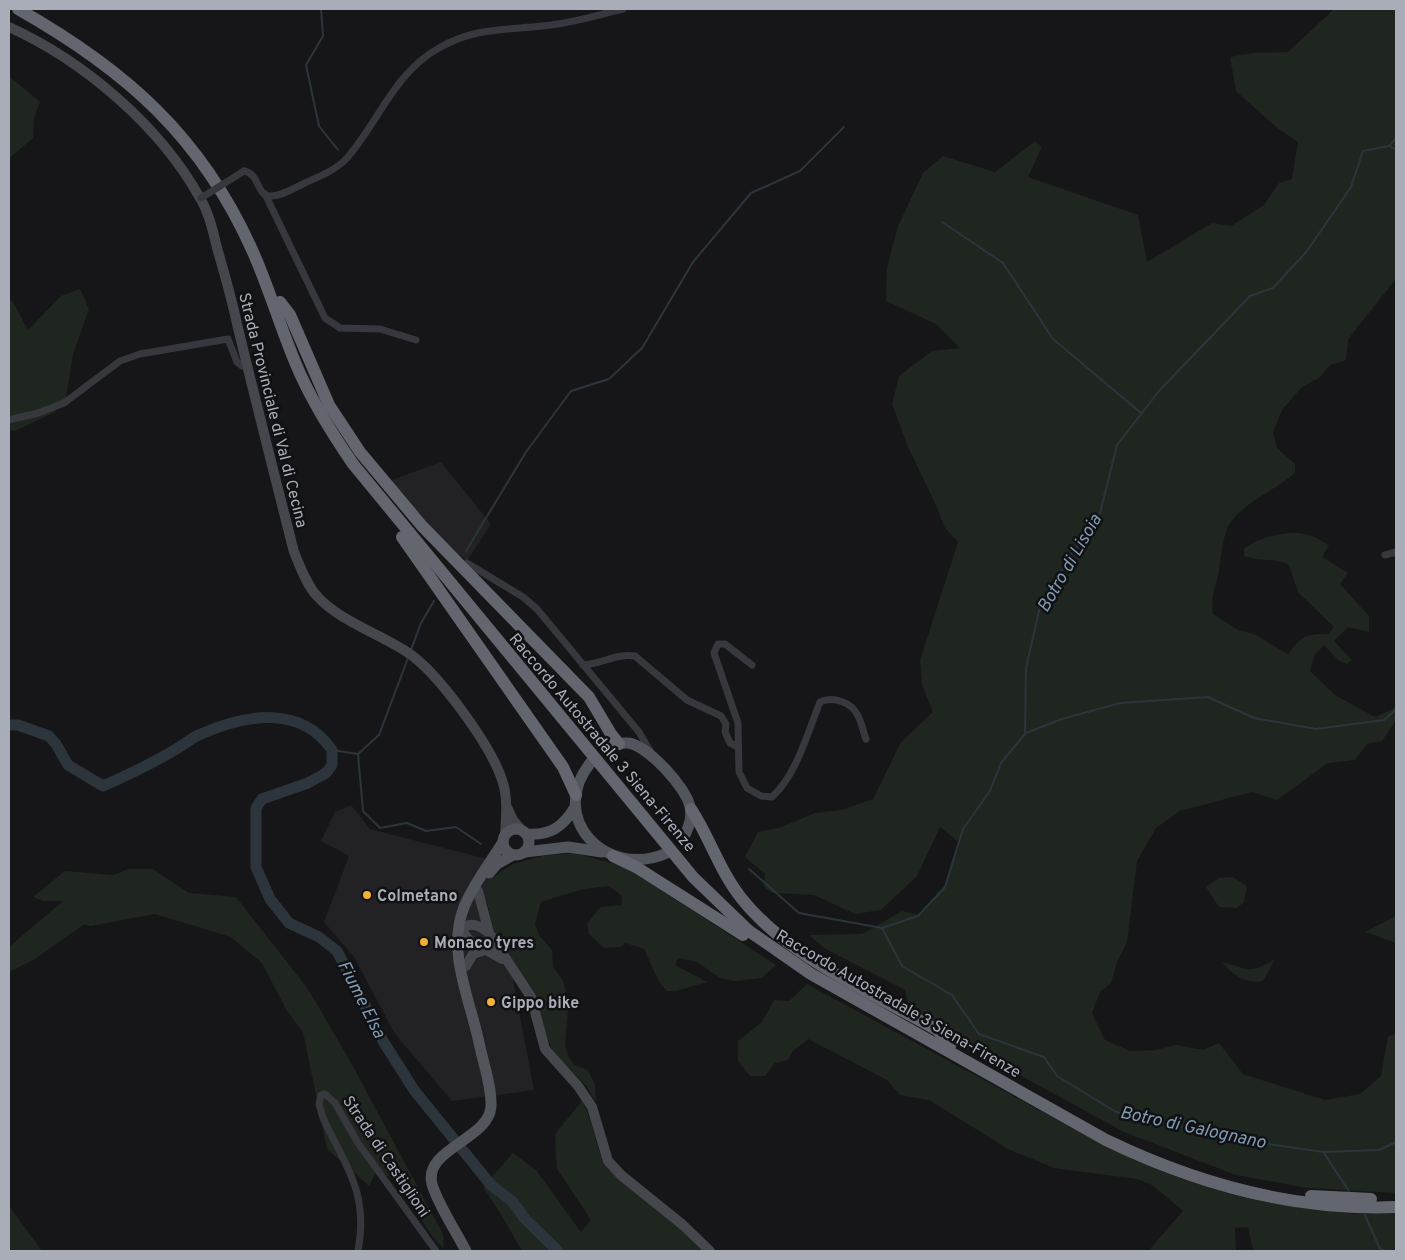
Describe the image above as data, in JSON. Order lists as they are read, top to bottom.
{
  "streets": {
    "highway": ["Raccordo Autostradale 3 Siena-Firenze"],
    "main road": ["Strada Provinciale di Val di Cecina"],
    "street": ["Strada di Castiglioni"]
  },
  "water": ["Botro di Lisoia", "Fiume Elsa", "Botro di Galognano"],
  "places": ["Colmetano", "Monaco tyres", "Gippo bike"]
}
